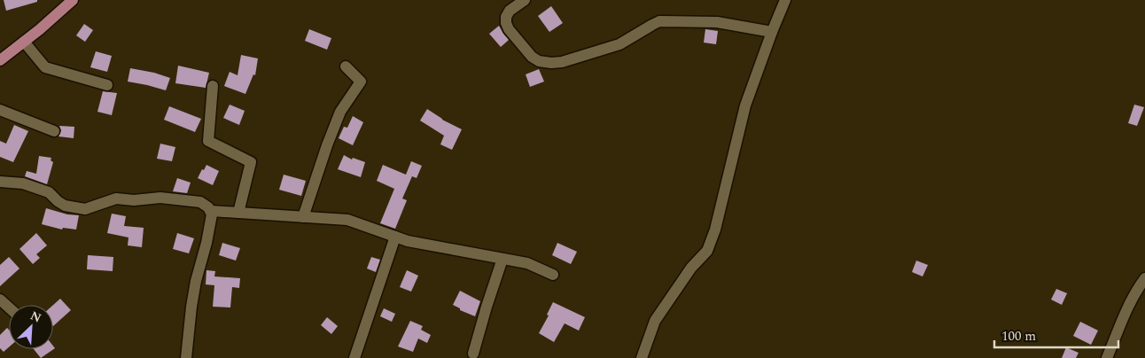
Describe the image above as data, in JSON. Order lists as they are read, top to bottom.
{
  "scale_bar": "100 m",
  "north": "top right"
}
